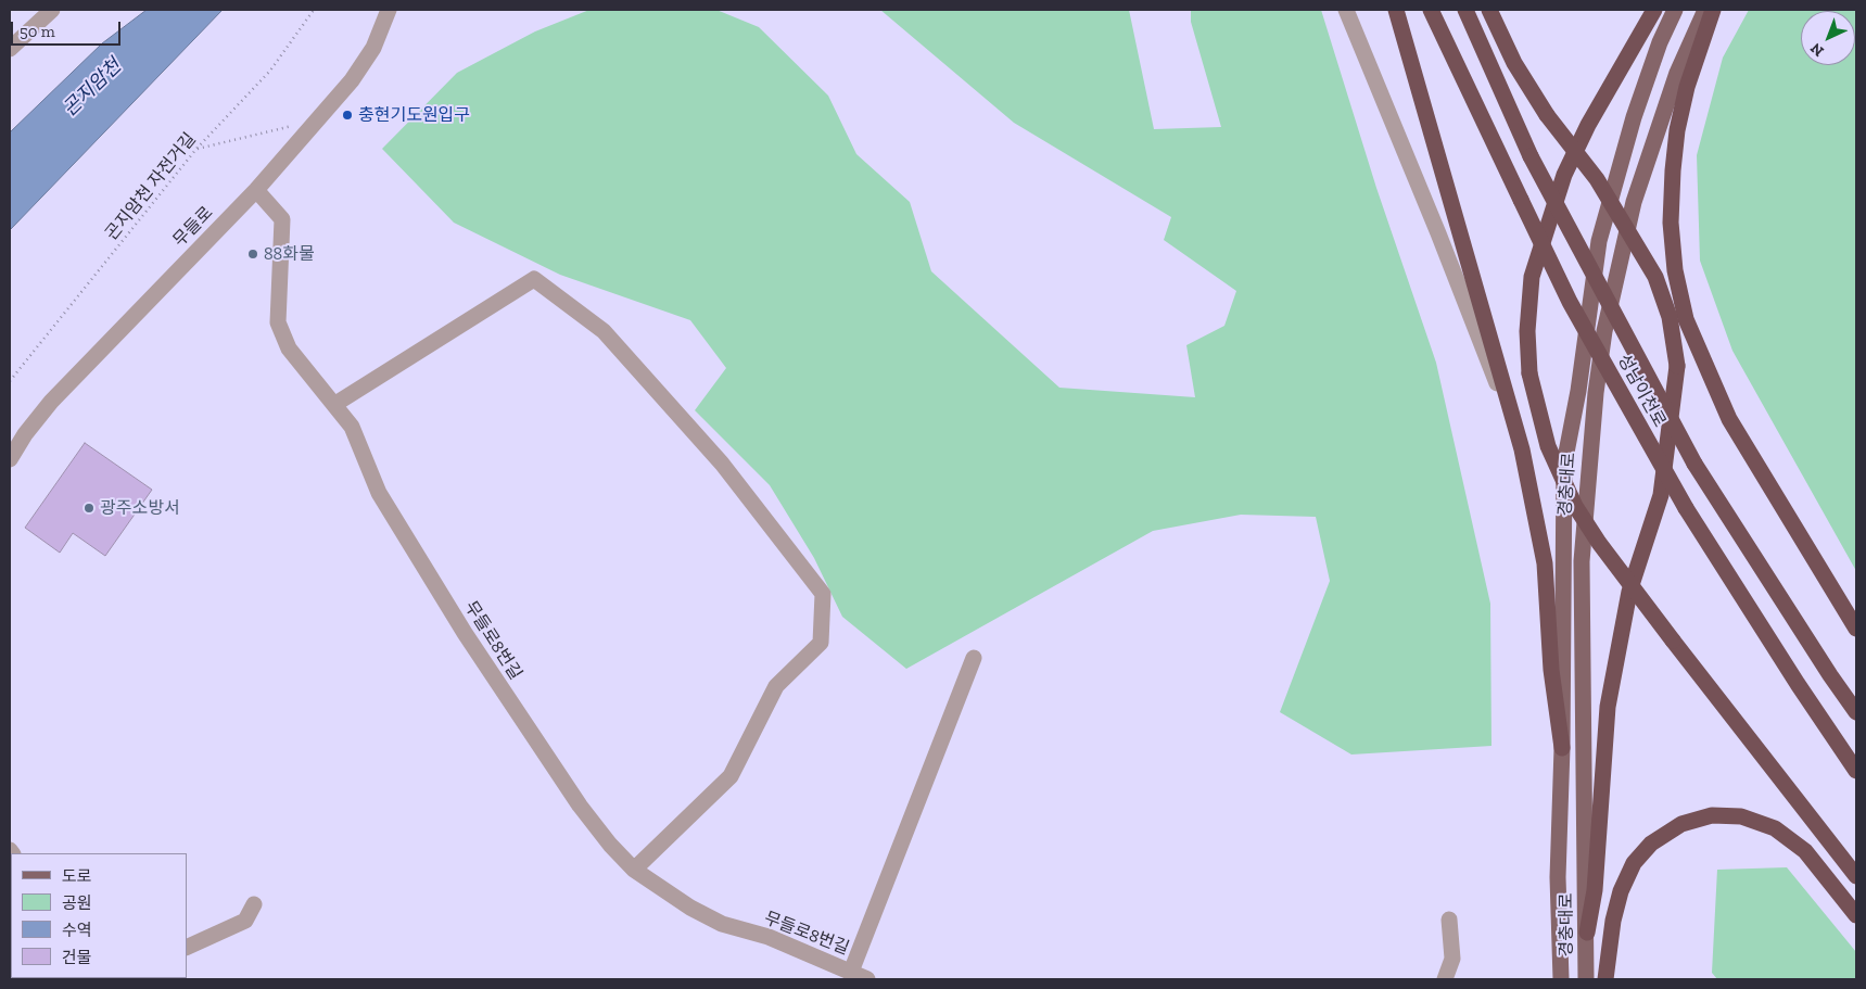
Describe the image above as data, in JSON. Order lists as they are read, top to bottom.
{
  "streets": {
    "highway": ["성남이천로"],
    "main road": ["경충대로"],
    "street": ["무들로", "무들로8번길"],
    "path": ["곤지암천 자전거길"]
  },
  "crossings": [
    ["무들로", "무들로8번길"]
  ],
  "water": ["곤지암천"],
  "places": ["충현기도원입구", "88화물", "광주소방서"],
  "legend": [
    "도로",
    "공원",
    "수역",
    "건물"
  ],
  "scale_bar": "50 m",
  "north": "bottom left"
}
